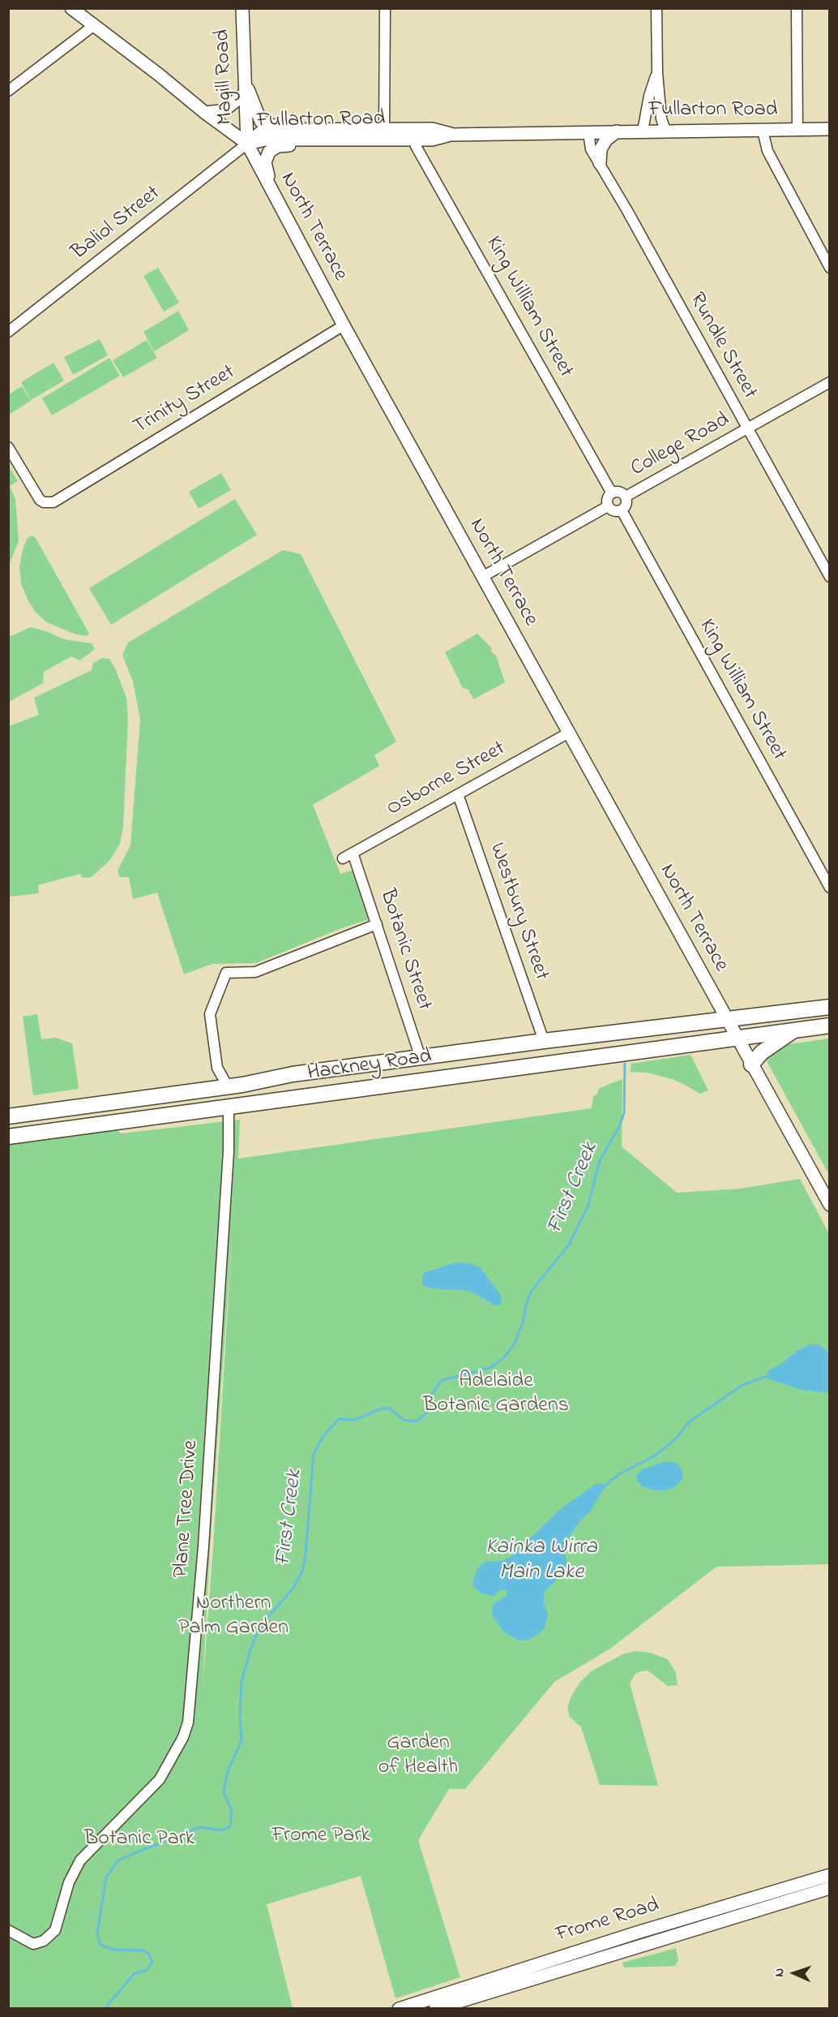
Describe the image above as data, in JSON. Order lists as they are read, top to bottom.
{
  "streets": {
    "highway": ["Hackney Road"],
    "main road": [
      "Magill Road",
      "Fullarton Road",
      "North Terrace",
      "Frome Road"
    ],
    "street": [
      "Baliol Street",
      "King William Street",
      "Rundle Street",
      "Trinity Street",
      "College Road",
      "Osborne Street",
      "Westbury Street",
      "Botanic Street",
      "Plane Tree Drive"
    ]
  },
  "crossings": [
    ["Magill Road", "Fullarton Road"],
    ["Magill Road", "Baliol Street"],
    ["Magill Road", "North Terrace"],
    ["Fullarton Road", "Baliol Street"],
    ["Fullarton Road", "North Terrace"],
    ["Fullarton Road", "King William Street"],
    ["Fullarton Road", "Rundle Street"],
    ["Baliol Street", "North Terrace"],
    ["North Terrace", "Trinity Street"],
    ["North Terrace", "Osborne Street"],
    ["North Terrace", "Hackney Road"],
    ["King William Street", "College Road"],
    ["Rundle Street", "College Road"],
    ["Osborne Street", "Westbury Street"],
    ["Osborne Street", "Botanic Street"],
    ["Westbury Street", "Hackney Road"],
    ["Botanic Street", "Hackney Road"],
    ["Hackney Road", "Plane Tree Drive"]
  ],
  "water": ["First Creek", "Kainka Wirra Main Lake"],
  "parks": [
    "Adelaide Botanic Gardens",
    "Northern Palm Garden",
    "Garden of Health",
    "Frome Park",
    "Botanic Park"
  ],
  "north": "left"
}
